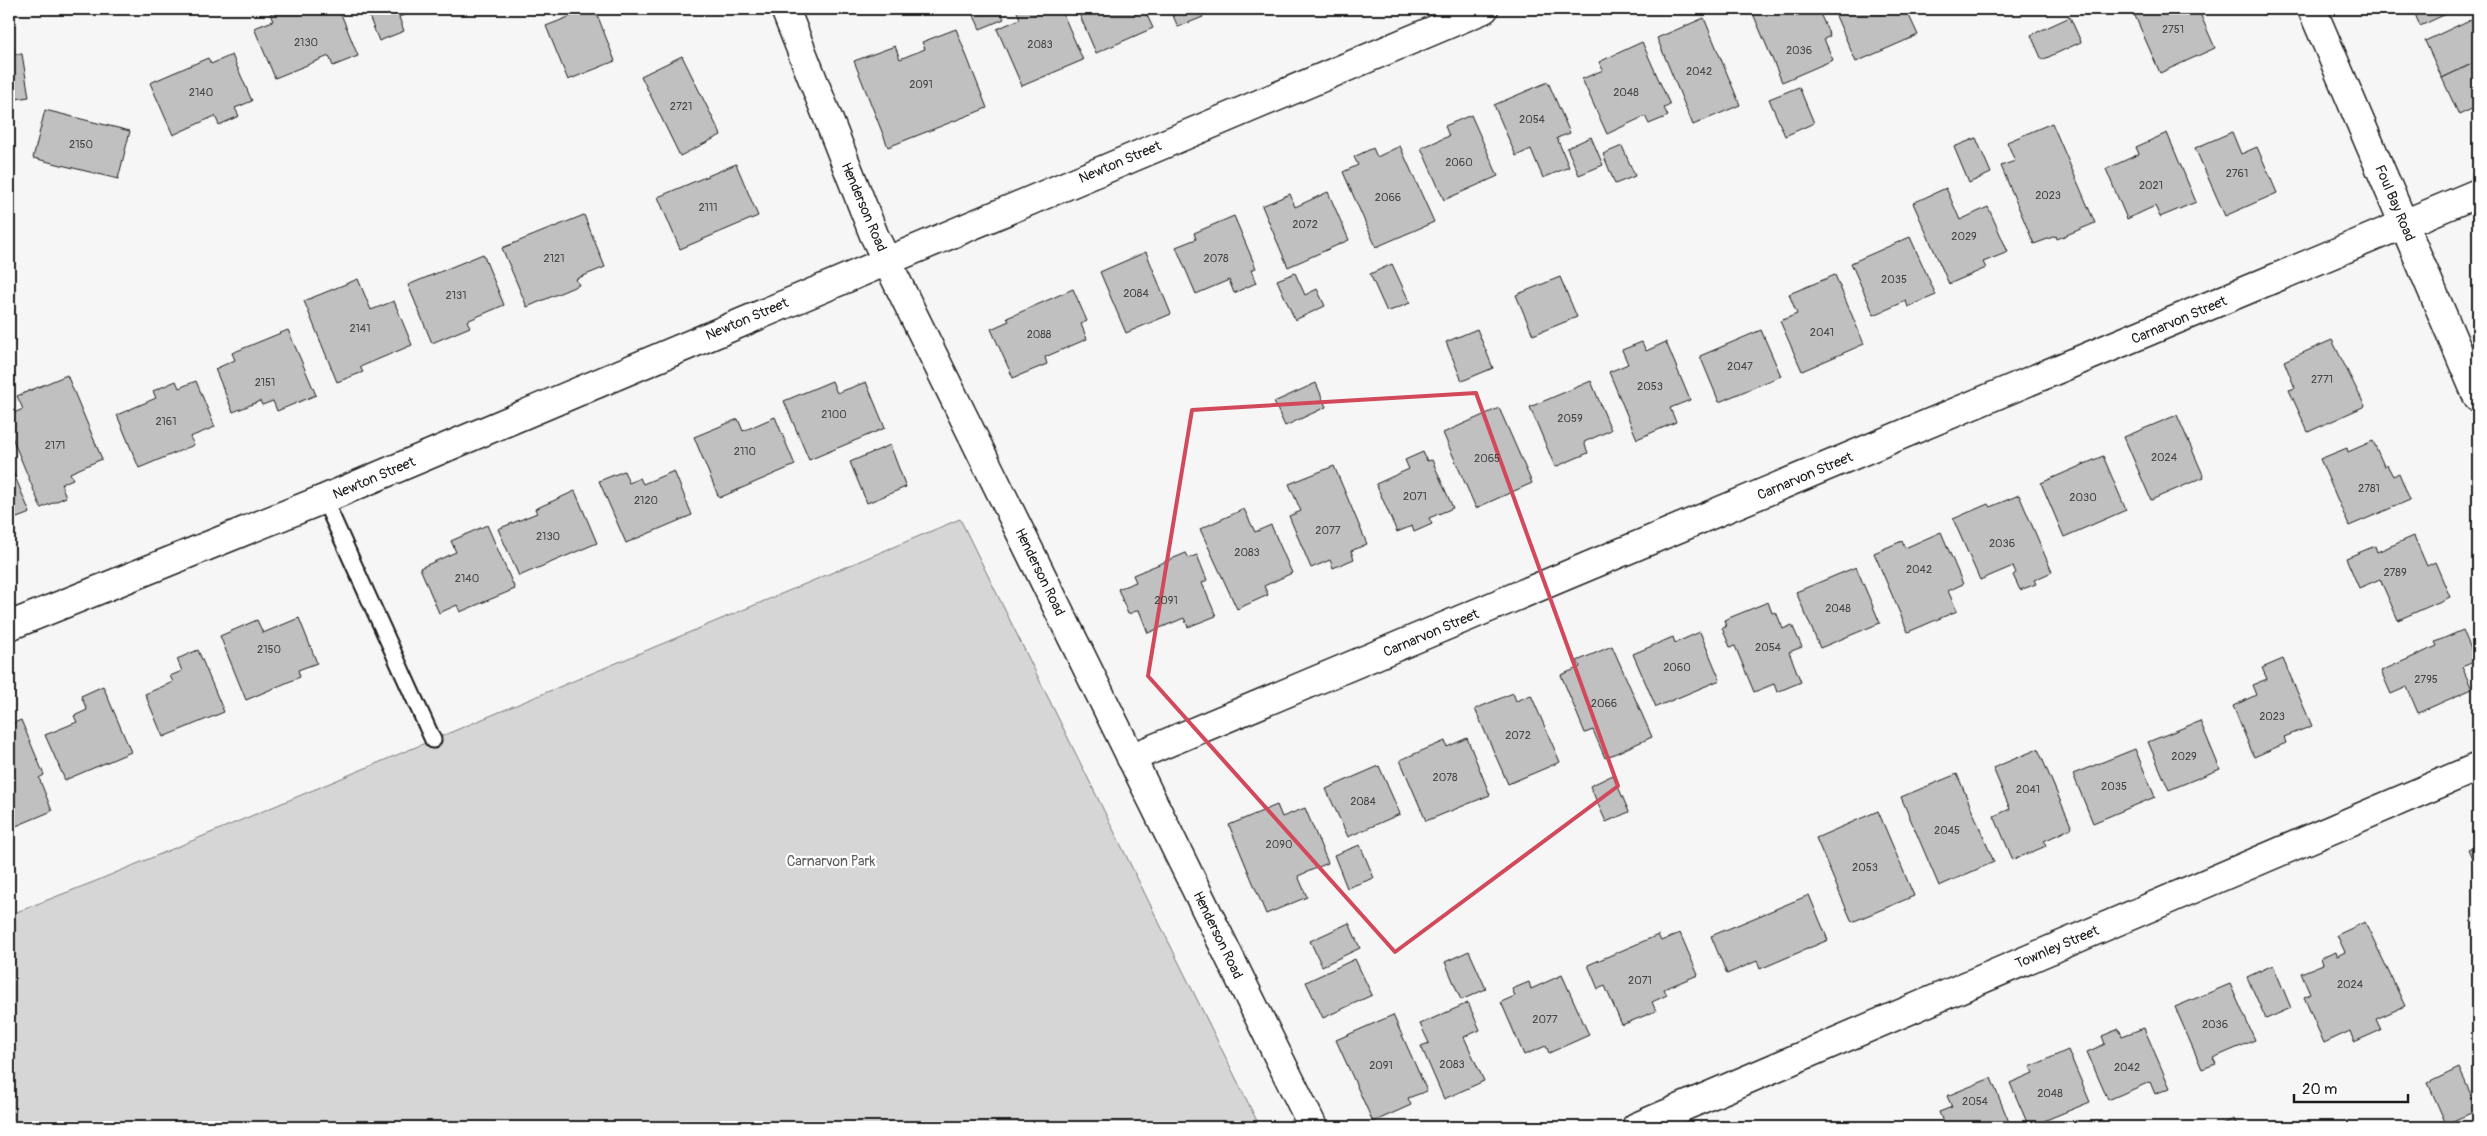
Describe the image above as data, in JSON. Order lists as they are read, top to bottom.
{
  "streets": {
    "street": [
      "Newton Street",
      "Foul Bay Road",
      "Henderson Road",
      "Carnarvon Street",
      "Townley Street"
    ]
  },
  "crossings": [
    ["Newton Street", "Henderson Road"],
    ["Foul Bay Road", "Carnarvon Street"],
    ["Henderson Road", "Carnarvon Street"]
  ],
  "parks": ["Carnarvon Park"],
  "house_numbers": [
    "2751",
    "2130",
    "2083",
    "2036",
    "2042",
    "2091",
    "2140",
    "2048",
    "2721",
    "2054",
    "2150",
    "2060",
    "2761",
    "2021",
    "2023",
    "2066",
    "2111",
    "2072",
    "2029",
    "2121",
    "2078",
    "2035",
    "2084",
    "2131",
    "2141",
    "2041",
    "2088",
    "2047",
    "2771",
    "2151",
    "2053",
    "2100",
    "2059",
    "2161",
    "2171",
    "2110",
    "2024",
    "2065",
    "2781",
    "2071",
    "2030",
    "2120",
    "2077",
    "2130",
    "2036",
    "2083",
    "2042",
    "2789",
    "2140",
    "2091",
    "2048",
    "2054",
    "2150",
    "2060",
    "2795",
    "2066",
    "2023",
    "2072",
    "2029",
    "2078",
    "2035",
    "2041",
    "2084",
    "2045",
    "2090",
    "2053",
    "2071",
    "2024",
    "2077",
    "2036",
    "2083",
    "2091",
    "2042",
    "2048",
    "2054"
  ],
  "scale_bar": "20 m"
}
